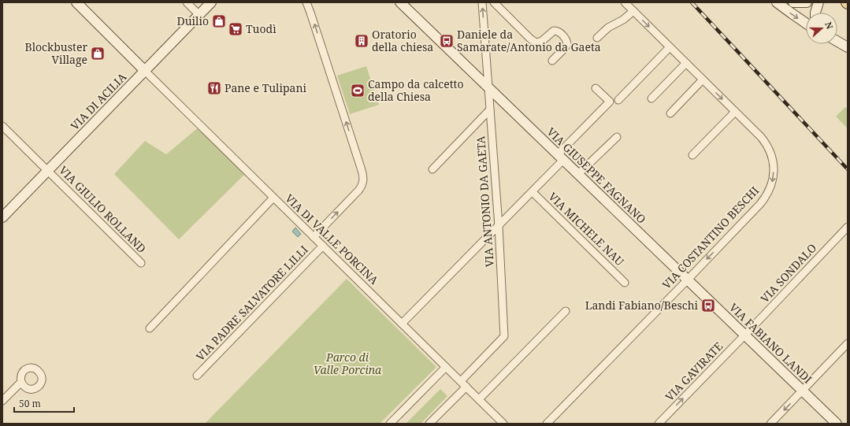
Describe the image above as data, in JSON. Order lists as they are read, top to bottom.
{
  "streets": {
    "street": [
      "VIA DI ACILIA",
      "VIA GIUSEPPE FAGNANO",
      "VIA ANTONIO DA GAETA",
      "VIA GIULIO ROLLAND",
      "VIA MICHELE NAU",
      "VIA COSTANTINO BESCHI",
      "VIA DI VALLE PORCINA",
      "VIA SONDALO",
      "VIA PADRE SALVATORE LILLI",
      "VIA FABIANO LANDI",
      "VIA GAVIRATE"
    ]
  },
  "crossings": [
    ["VIA DI ACILIA", "VIA GIULIO ROLLAND"],
    ["VIA DI ACILIA", "VIA DI VALLE PORCINA"],
    ["VIA GIUSEPPE FAGNANO", "VIA ANTONIO DA GAETA"],
    ["VIA GIUSEPPE FAGNANO", "VIA COSTANTINO BESCHI"],
    ["VIA GIUSEPPE FAGNANO", "VIA FABIANO LANDI"],
    ["VIA ANTONIO DA GAETA", "VIA DI VALLE PORCINA"],
    ["VIA COSTANTINO BESCHI", "VIA FABIANO LANDI"],
    ["VIA DI VALLE PORCINA", "VIA PADRE SALVATORE LILLI"],
    ["VIA SONDALO", "VIA FABIANO LANDI"],
    ["VIA SONDALO", "VIA GAVIRATE"],
    ["VIA FABIANO LANDI", "VIA GAVIRATE"]
  ],
  "one_way": ["VIA GAVIRATE"],
  "parks": ["Parco di Valle Porcina"],
  "places": {
    "shop": ["Duilio", "Blockbuster Village"],
    "supermarket": ["Tuodì"],
    "building": ["Oratorio della chiesa"],
    "bus stop": ["Daniele da Samarate/Antonio da Gaeta", "Landi Fabiano/Beschi"],
    "restaurant": ["Pane e Tulipani"],
    "sports": ["Campo da calcetto della Chiesa"]
  },
  "scale_bar": "50 m",
  "north": "right"
}
